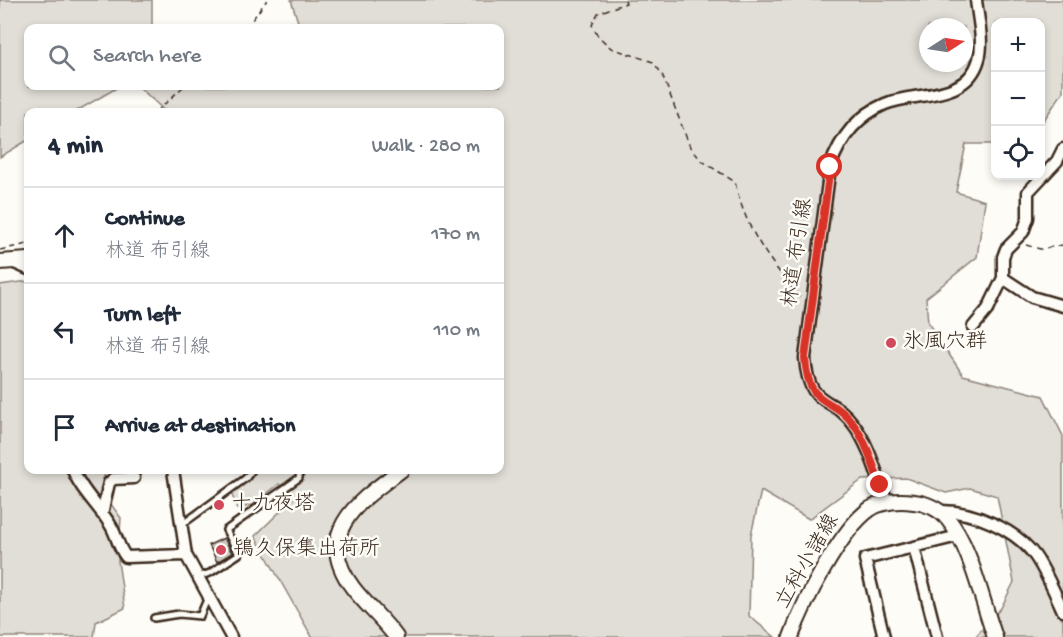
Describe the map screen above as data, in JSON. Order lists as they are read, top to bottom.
{
  "streets": {
    "main road": ["立科小諸線"],
    "street": ["林道 布引線"]
  },
  "crossings": [
    ["林道 布引線", "立科小諸線"]
  ],
  "places": ["氷風穴群", "十九夜塔", "鴇久保集出荷所"],
  "north": "right",
  "page": {
    "map_buttons": ["+", "−"],
    "search": "Search here",
    "heading": ["4 min", "Walk · 280 m"],
    "list": [
      ["Continue", "林道 布引線", "170 m"],
      ["Turn left", "林道 布引線", "110 m"],
      "Arrive at destination"
    ]
  }
}
